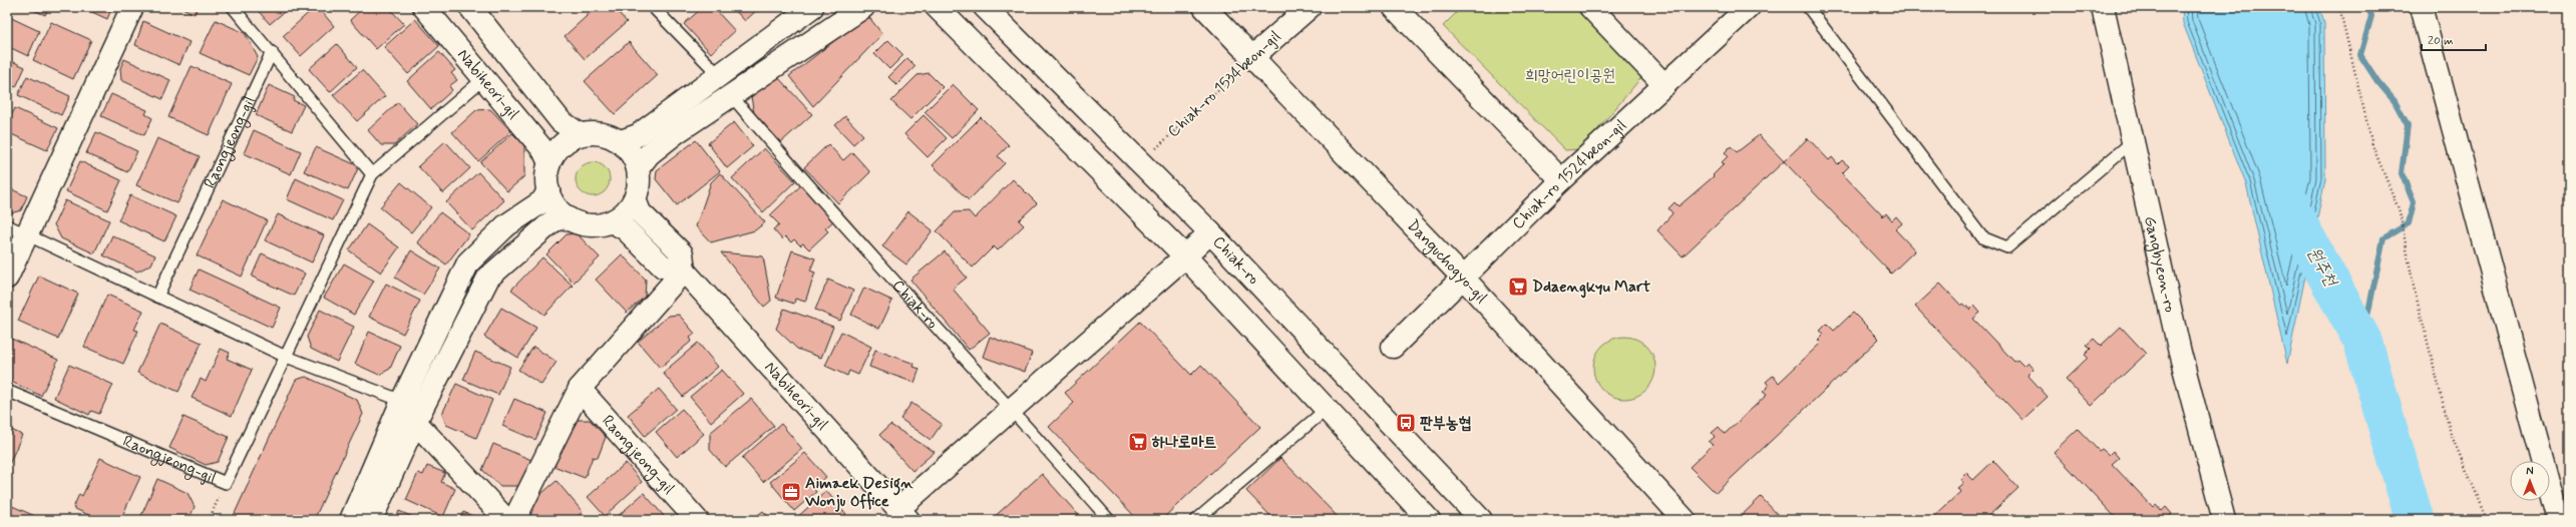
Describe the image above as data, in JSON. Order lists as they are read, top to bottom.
{
  "streets": {
    "street": [
      "Nabiheori-gil",
      "Chiak-ro 1534beon-gil",
      "Raongjeong-gil",
      "Chiak-ro 1524beon-gil",
      "Chiak-ro",
      "Danguchogyo-gil",
      "Gangbyeon-ro"
    ]
  },
  "crossings": [
    ["Nabiheori-gil", "Raongjeong-gil"],
    ["Chiak-ro 1534beon-gil", "Chiak-ro"],
    ["Chiak-ro 1534beon-gil", "Danguchogyo-gil"],
    ["Chiak-ro 1524beon-gil", "Danguchogyo-gil"]
  ],
  "water": ["원주천"],
  "parks": ["희망어린이공원"],
  "places": {
    "supermarket": ["Ddaengkyu Mart", "하나로마트"],
    "bus stop": ["판부농협"],
    "office": ["Aimaek Design Wonju Office"]
  },
  "scale_bar": "20 m",
  "north": "top"
}
